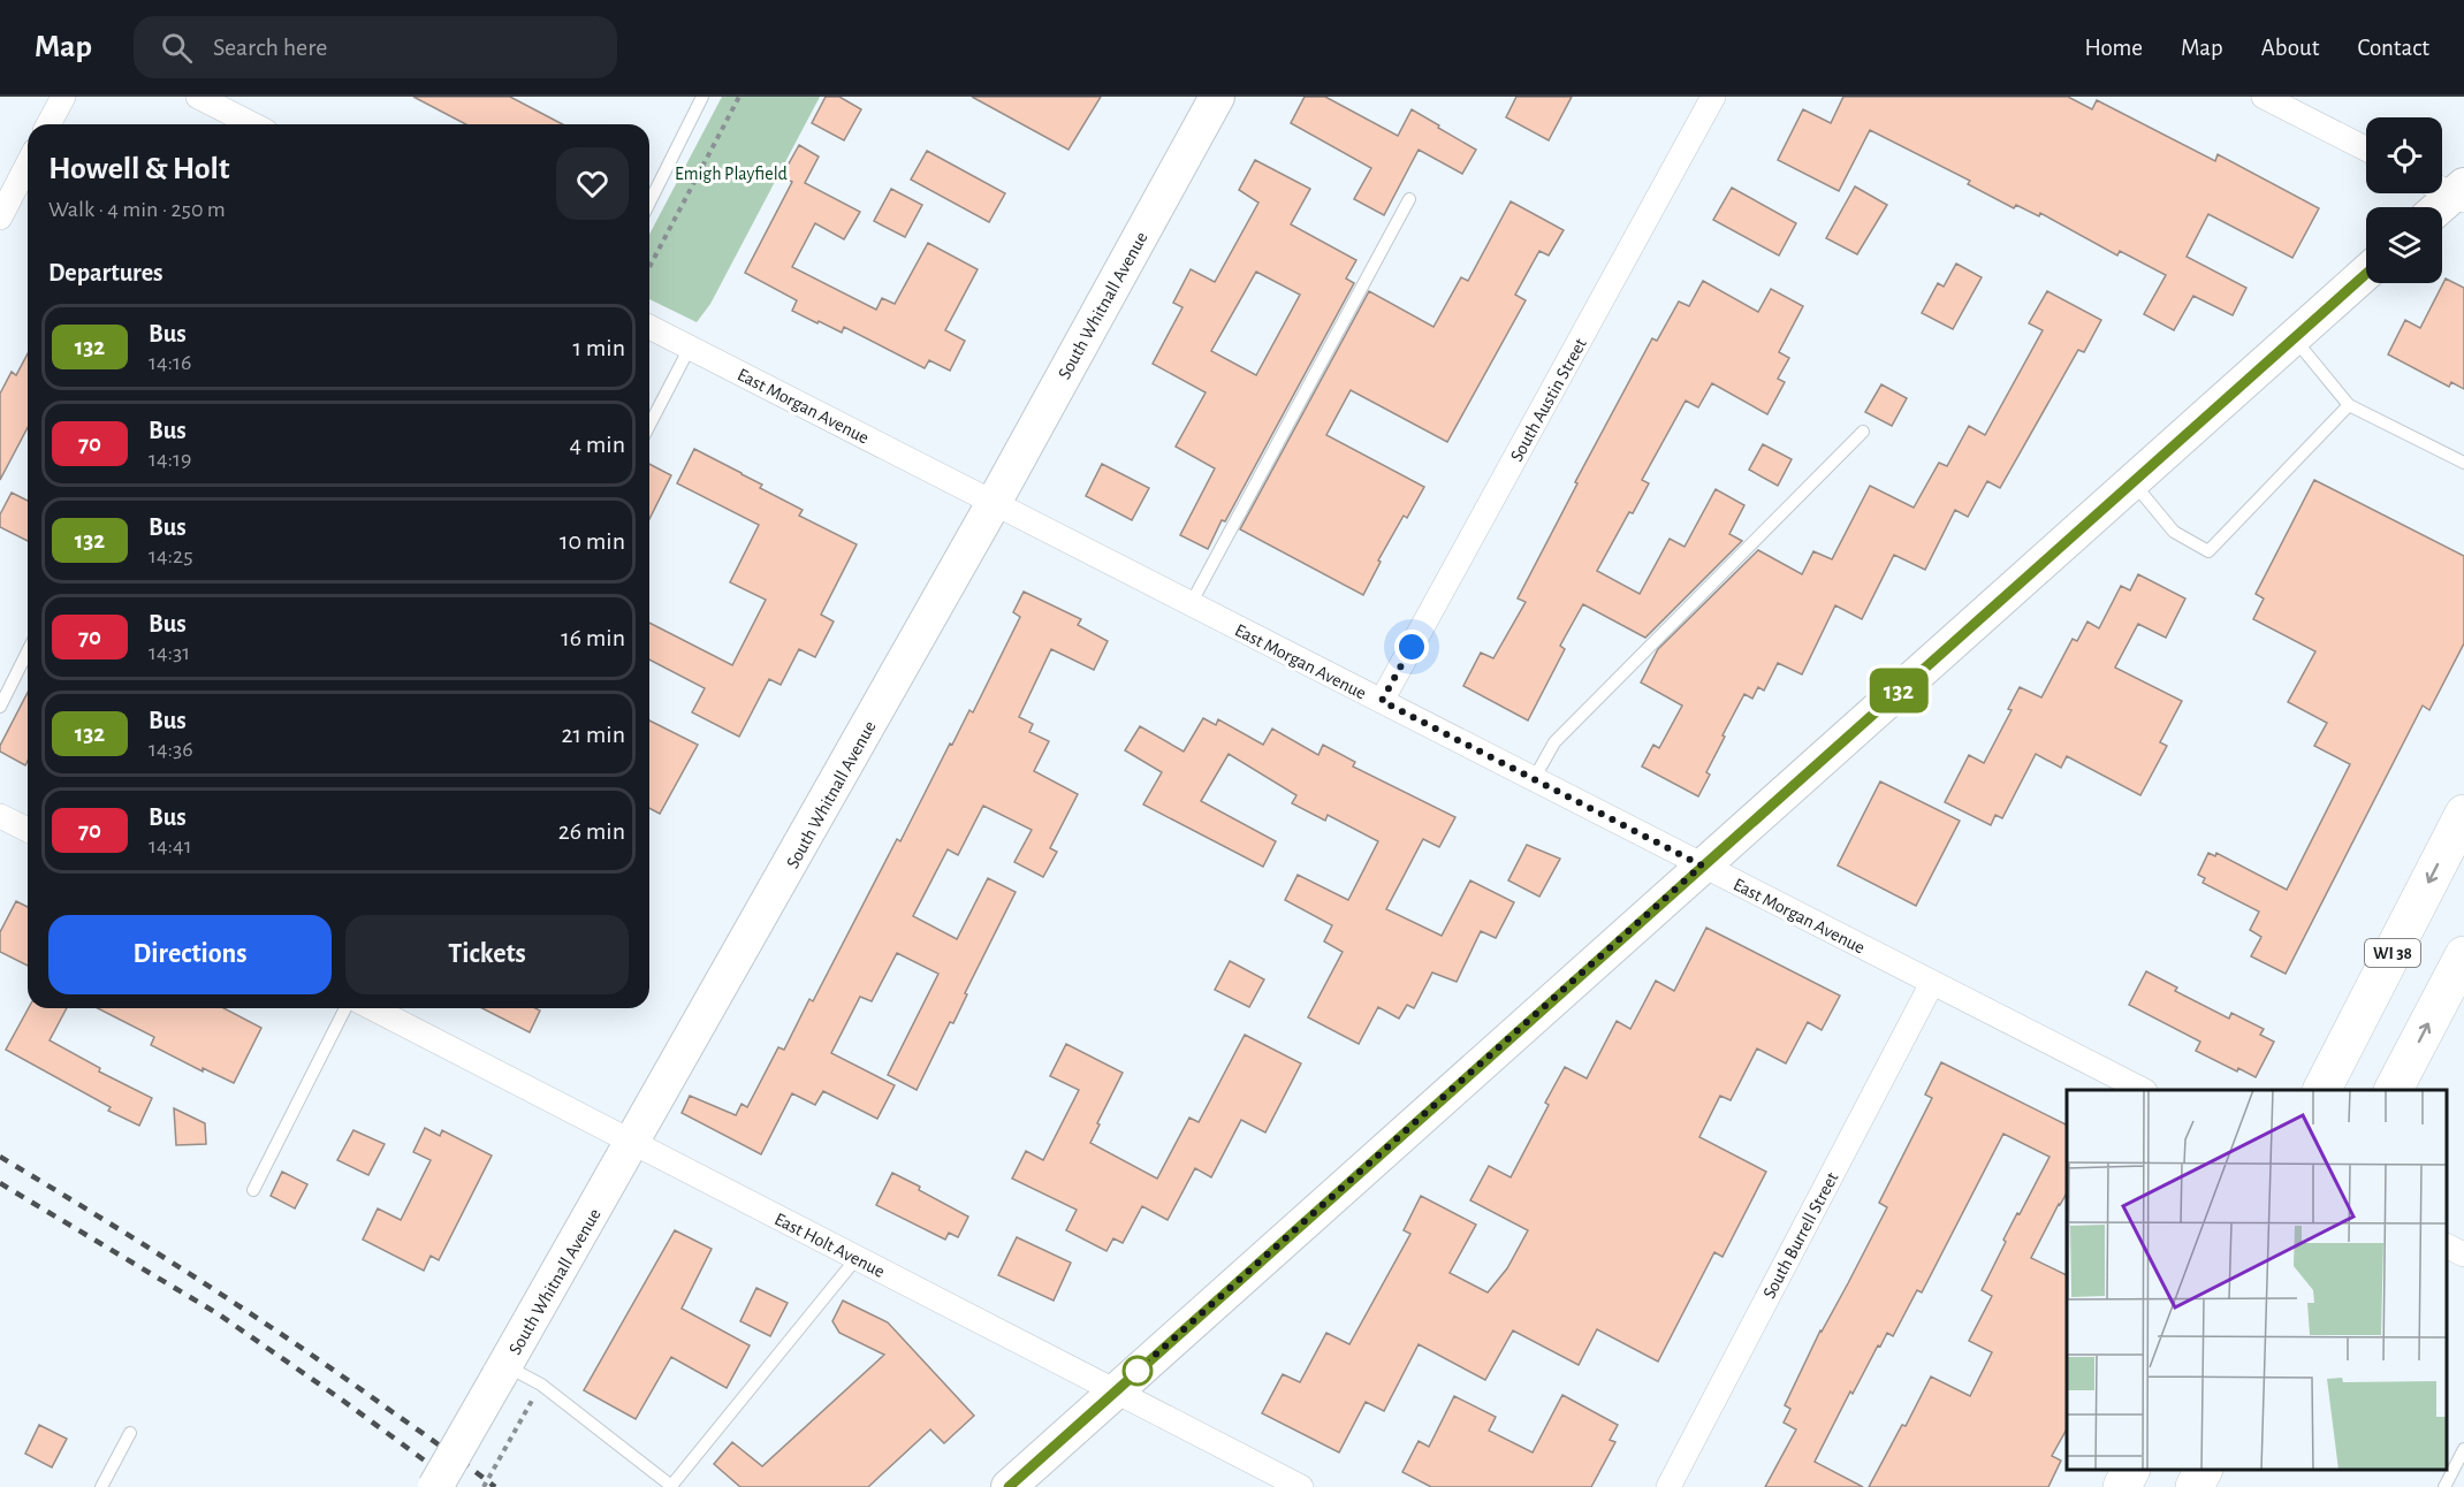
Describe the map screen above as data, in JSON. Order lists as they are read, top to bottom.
{
  "streets": {
    "main road": ["WI 38"],
    "street": [
      "South Whitnall Avenue",
      "South Austin Street",
      "East Morgan Avenue",
      "South Burrell Street",
      "East Holt Avenue"
    ]
  },
  "crossings": [
    ["South Whitnall Avenue", "East Morgan Avenue"],
    ["South Whitnall Avenue", "East Holt Avenue"],
    ["South Austin Street", "East Morgan Avenue"],
    ["East Morgan Avenue", "South Burrell Street"]
  ],
  "parks": ["Emigh Playfield"],
  "lines": ["bus line 132"],
  "page": {
    "header": "Map",
    "search": "Search here",
    "nav": [
      "Home",
      "Map",
      "About",
      "Contact"
    ],
    "on_map": "132",
    "heading": [
      ["Howell & Holt", "Walk · 4 min · 250 m"],
      "Departures"
    ],
    "list": [
      {
        "mark": "132",
        "name": "Bus",
        "note": "14:16",
        "value": "1 min"
      },
      {
        "mark": "70",
        "name": "Bus",
        "note": "14:19",
        "value": "4 min"
      },
      {
        "mark": "132",
        "name": "Bus",
        "note": "14:25",
        "value": "10 min"
      },
      {
        "mark": "70",
        "name": "Bus",
        "note": "14:31",
        "value": "16 min"
      },
      {
        "mark": "132",
        "name": "Bus",
        "note": "14:36",
        "value": "21 min"
      },
      {
        "mark": "70",
        "name": "Bus",
        "note": "14:41",
        "value": "26 min"
      }
    ],
    "buttons": ["Directions", "Tickets"]
  }
}
